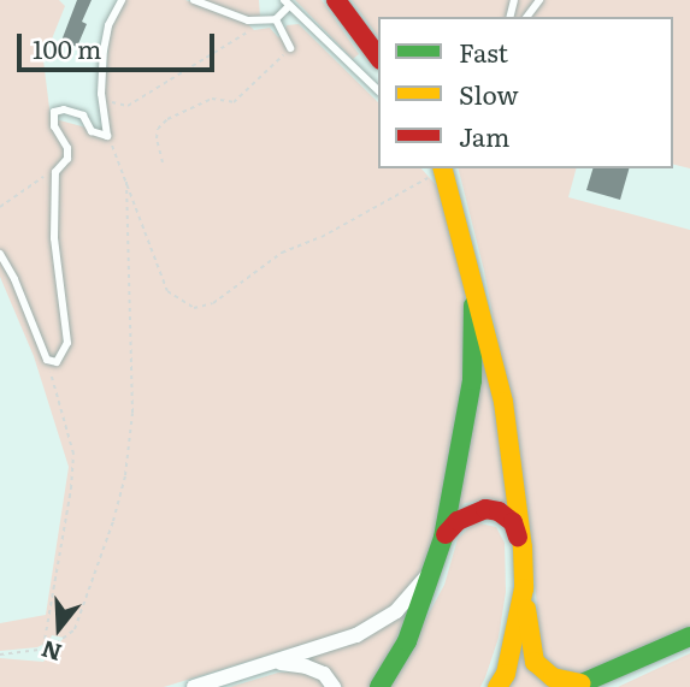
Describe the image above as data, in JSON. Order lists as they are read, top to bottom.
{
  "legend": ["Fast", "Slow", "Jam"],
  "scale_bar": "100 m",
  "north": "bottom"
}
